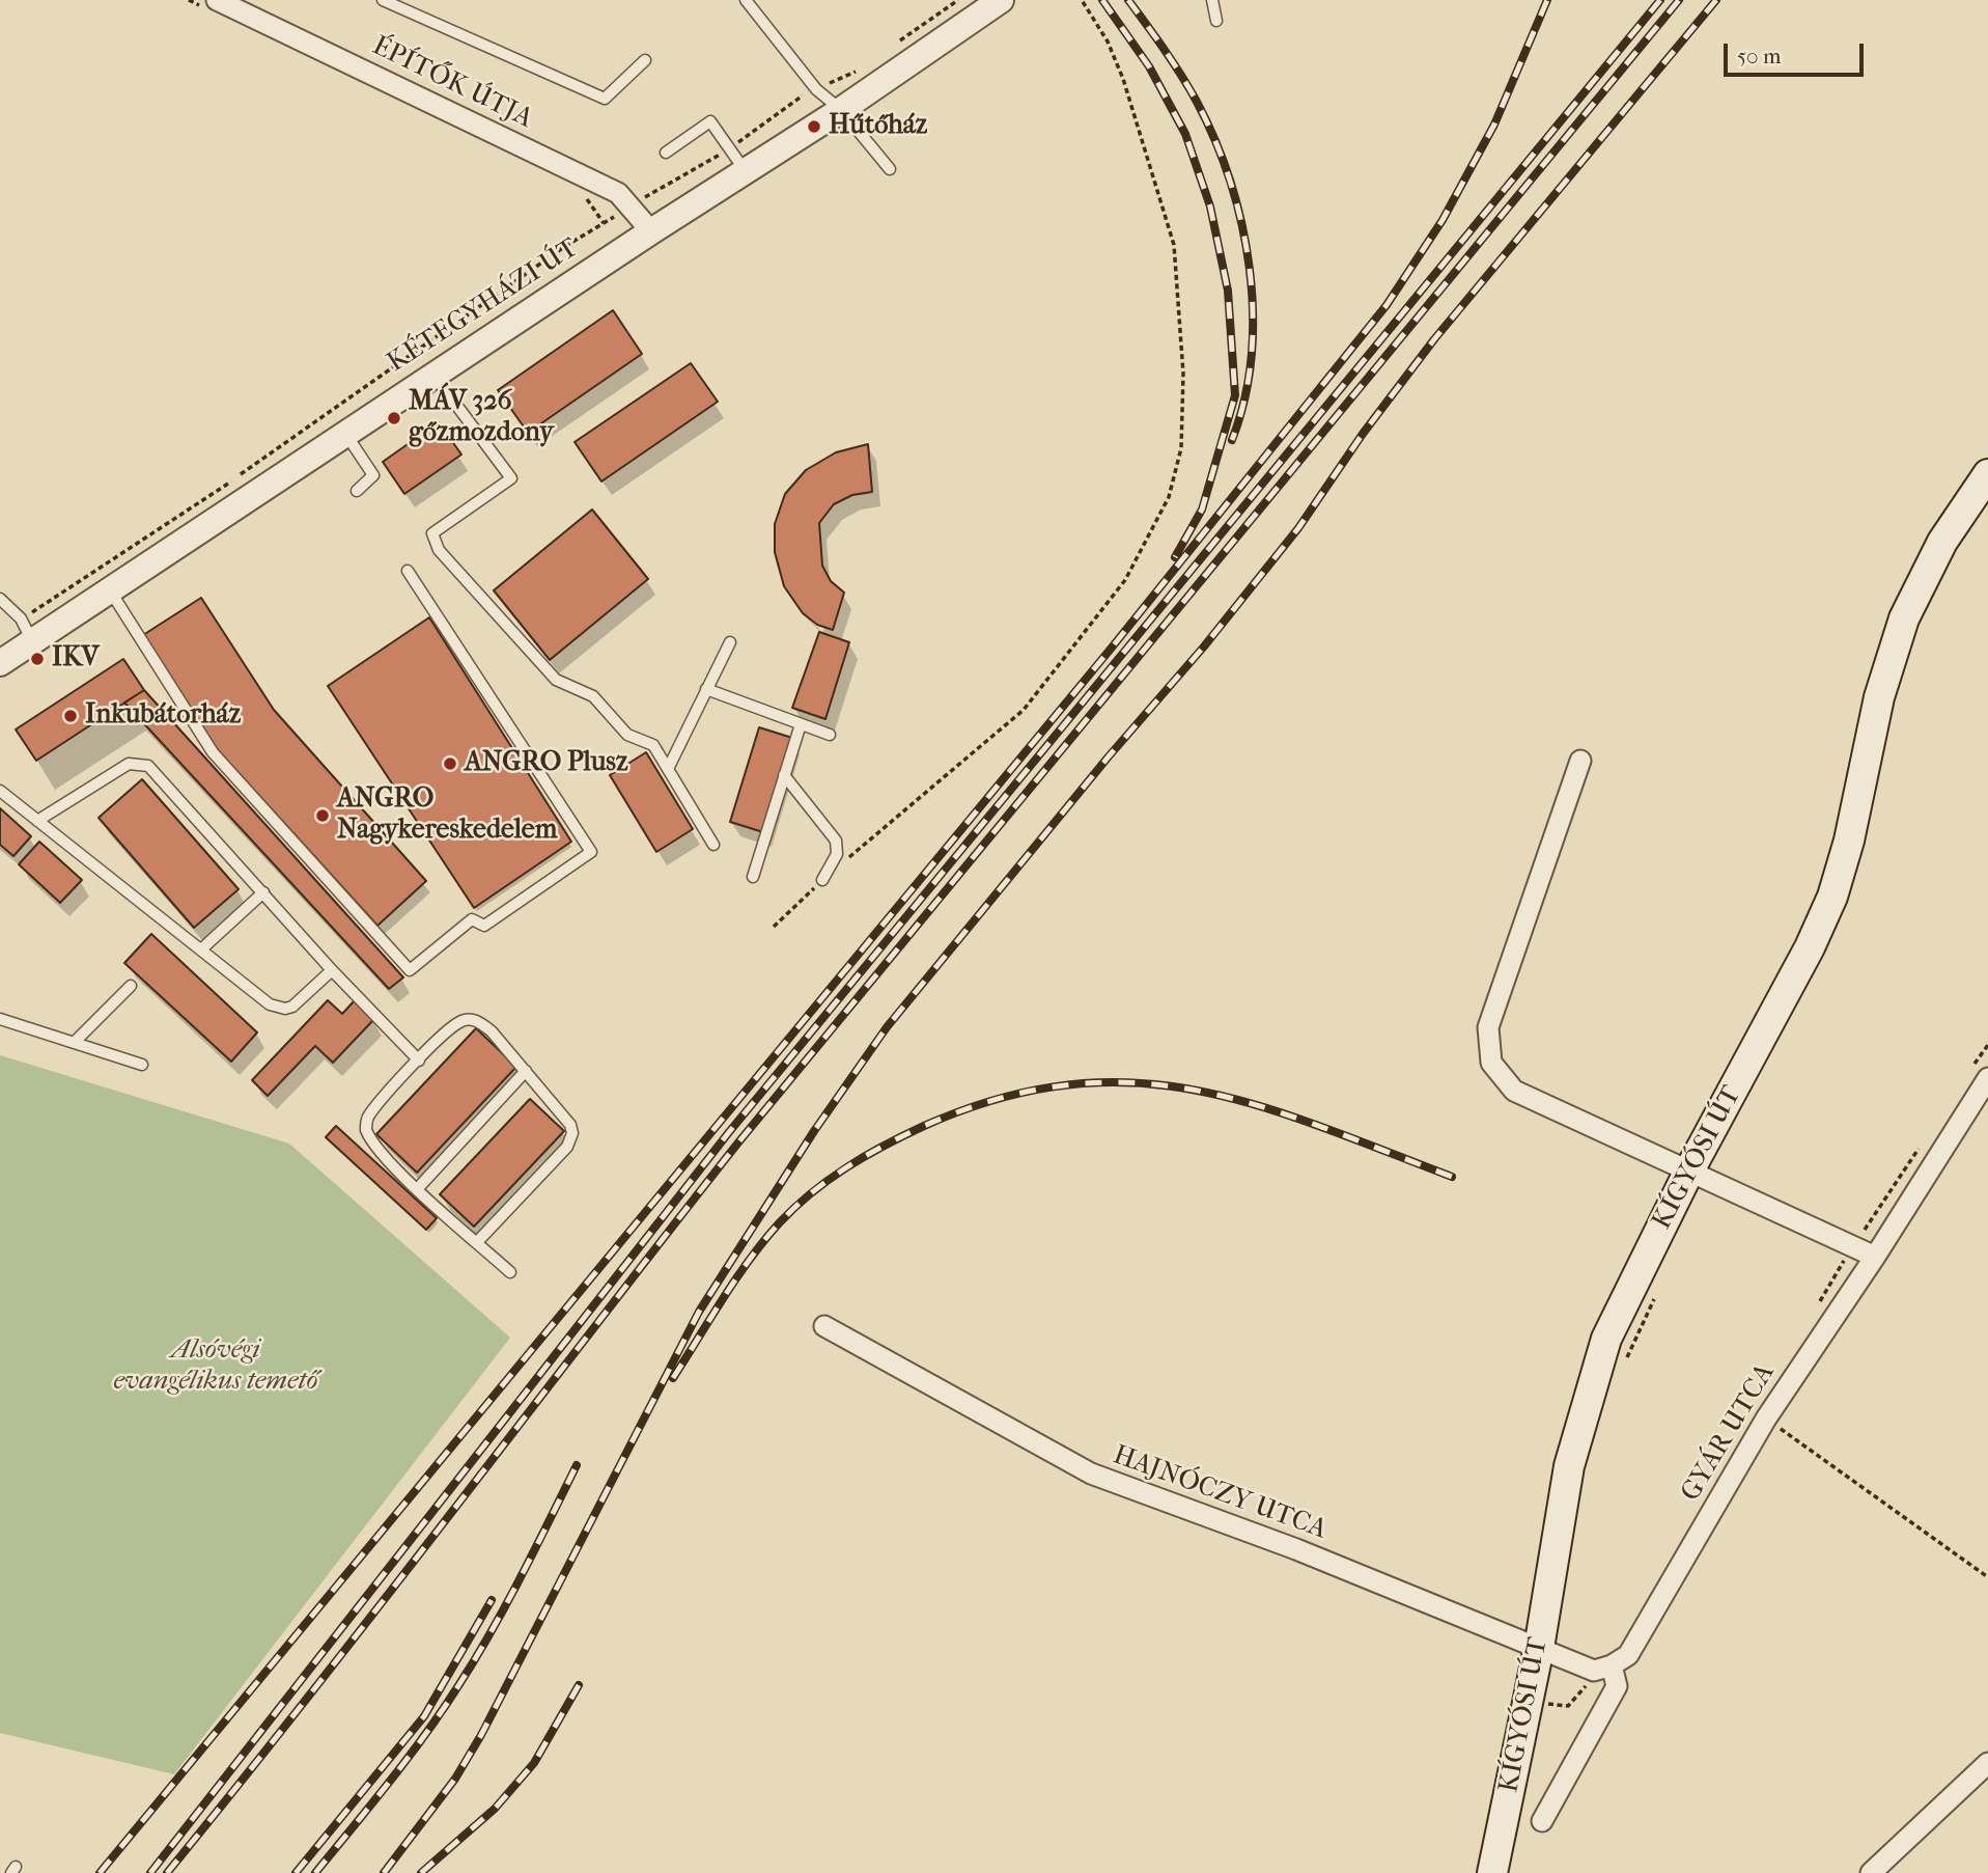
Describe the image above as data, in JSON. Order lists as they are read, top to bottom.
{
  "streets": {
    "main road": ["KÍGYÓSI ÚT"],
    "street": [
      "ÉPÍTŐK ÚTJA",
      "KÉTEGYHÁZI ÚT",
      "GYÁR UTCA",
      "HAJNÓCZY UTCA"
    ]
  },
  "crossings": [
    ["ÉPÍTŐK ÚTJA", "KÉTEGYHÁZI ÚT"],
    ["KÍGYÓSI ÚT", "HAJNÓCZY UTCA"],
    ["GYÁR UTCA", "HAJNÓCZY UTCA"]
  ],
  "parks": ["Alsóvégi evangélikus temető"],
  "places": [
    "Hűtőház",
    "MÁV 326 gőzmozdony",
    "IKV",
    "Inkubátorház",
    "ANGRO Plusz",
    "ANGRO Nagykereskedelem"
  ],
  "scale_bar": "50 m"
}
